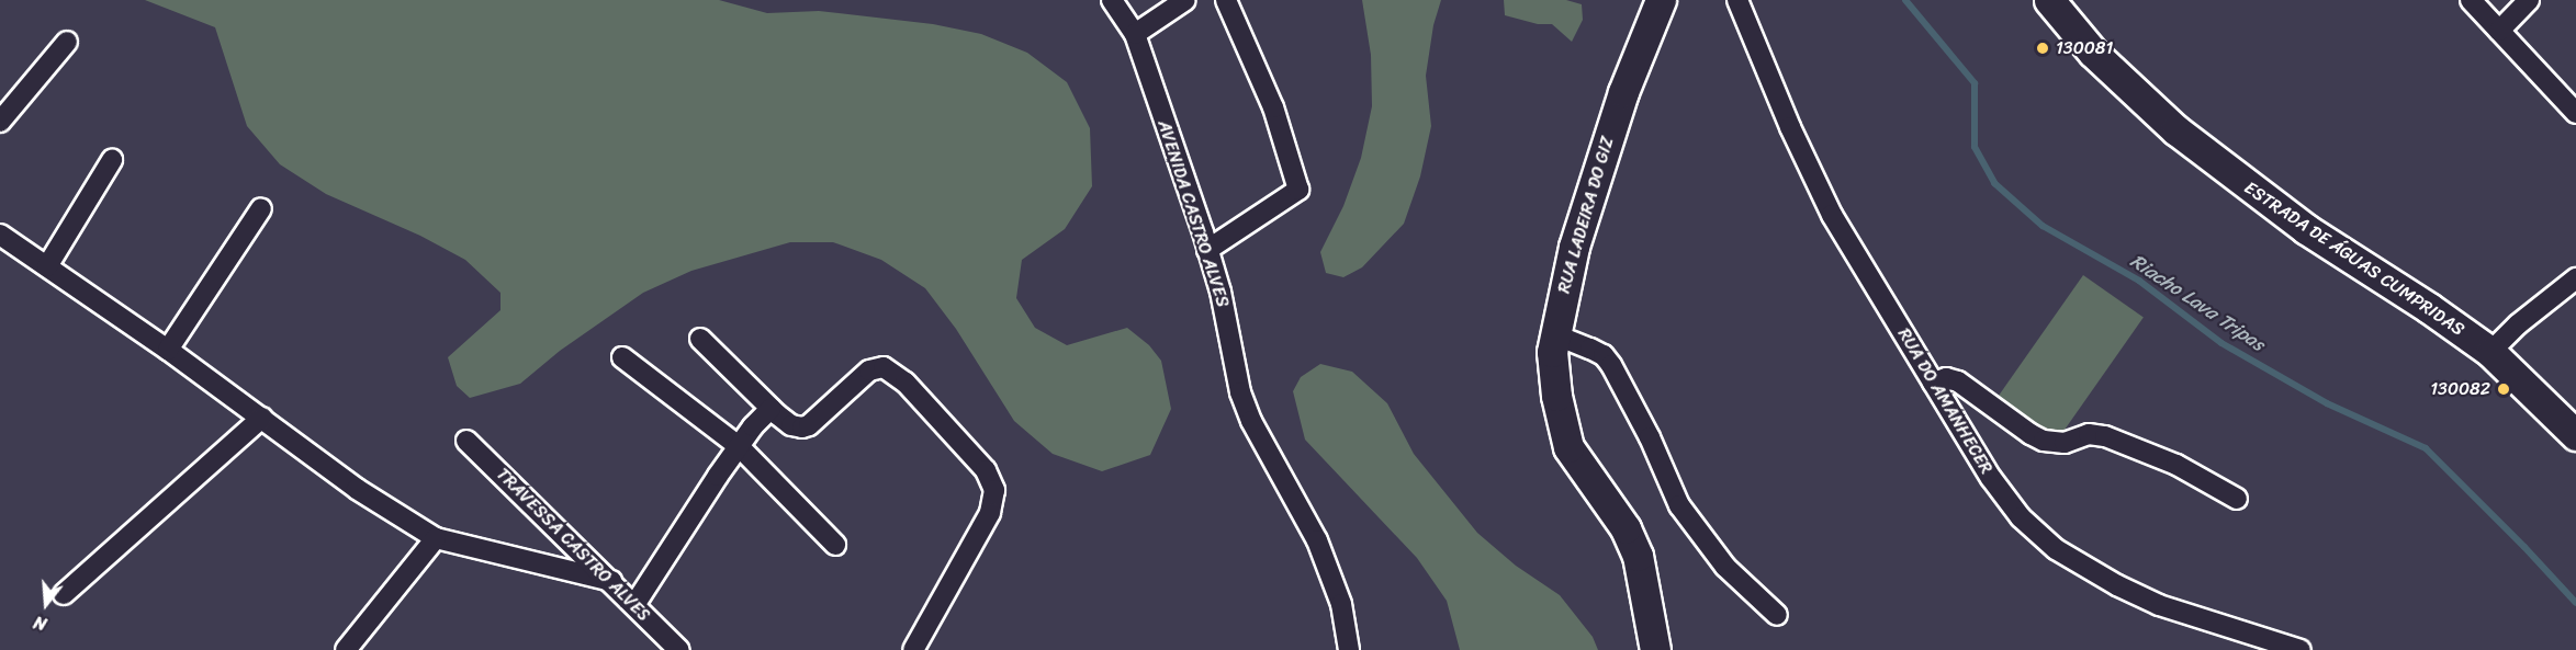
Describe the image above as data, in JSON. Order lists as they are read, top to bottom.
{
  "streets": {
    "street": [
      "AVENIDA CASTRO ALVES",
      "RUA LADEIRA DO GIZ",
      "ESTRADA DE ÁGUAS CUMPRIDAS",
      "RUA DO AMANHECER",
      "TRAVESSA CASTRO ALVES"
    ]
  },
  "water": ["Riacho Lava Tripas"],
  "places": ["130081", "130082"],
  "north": "bottom"
}
